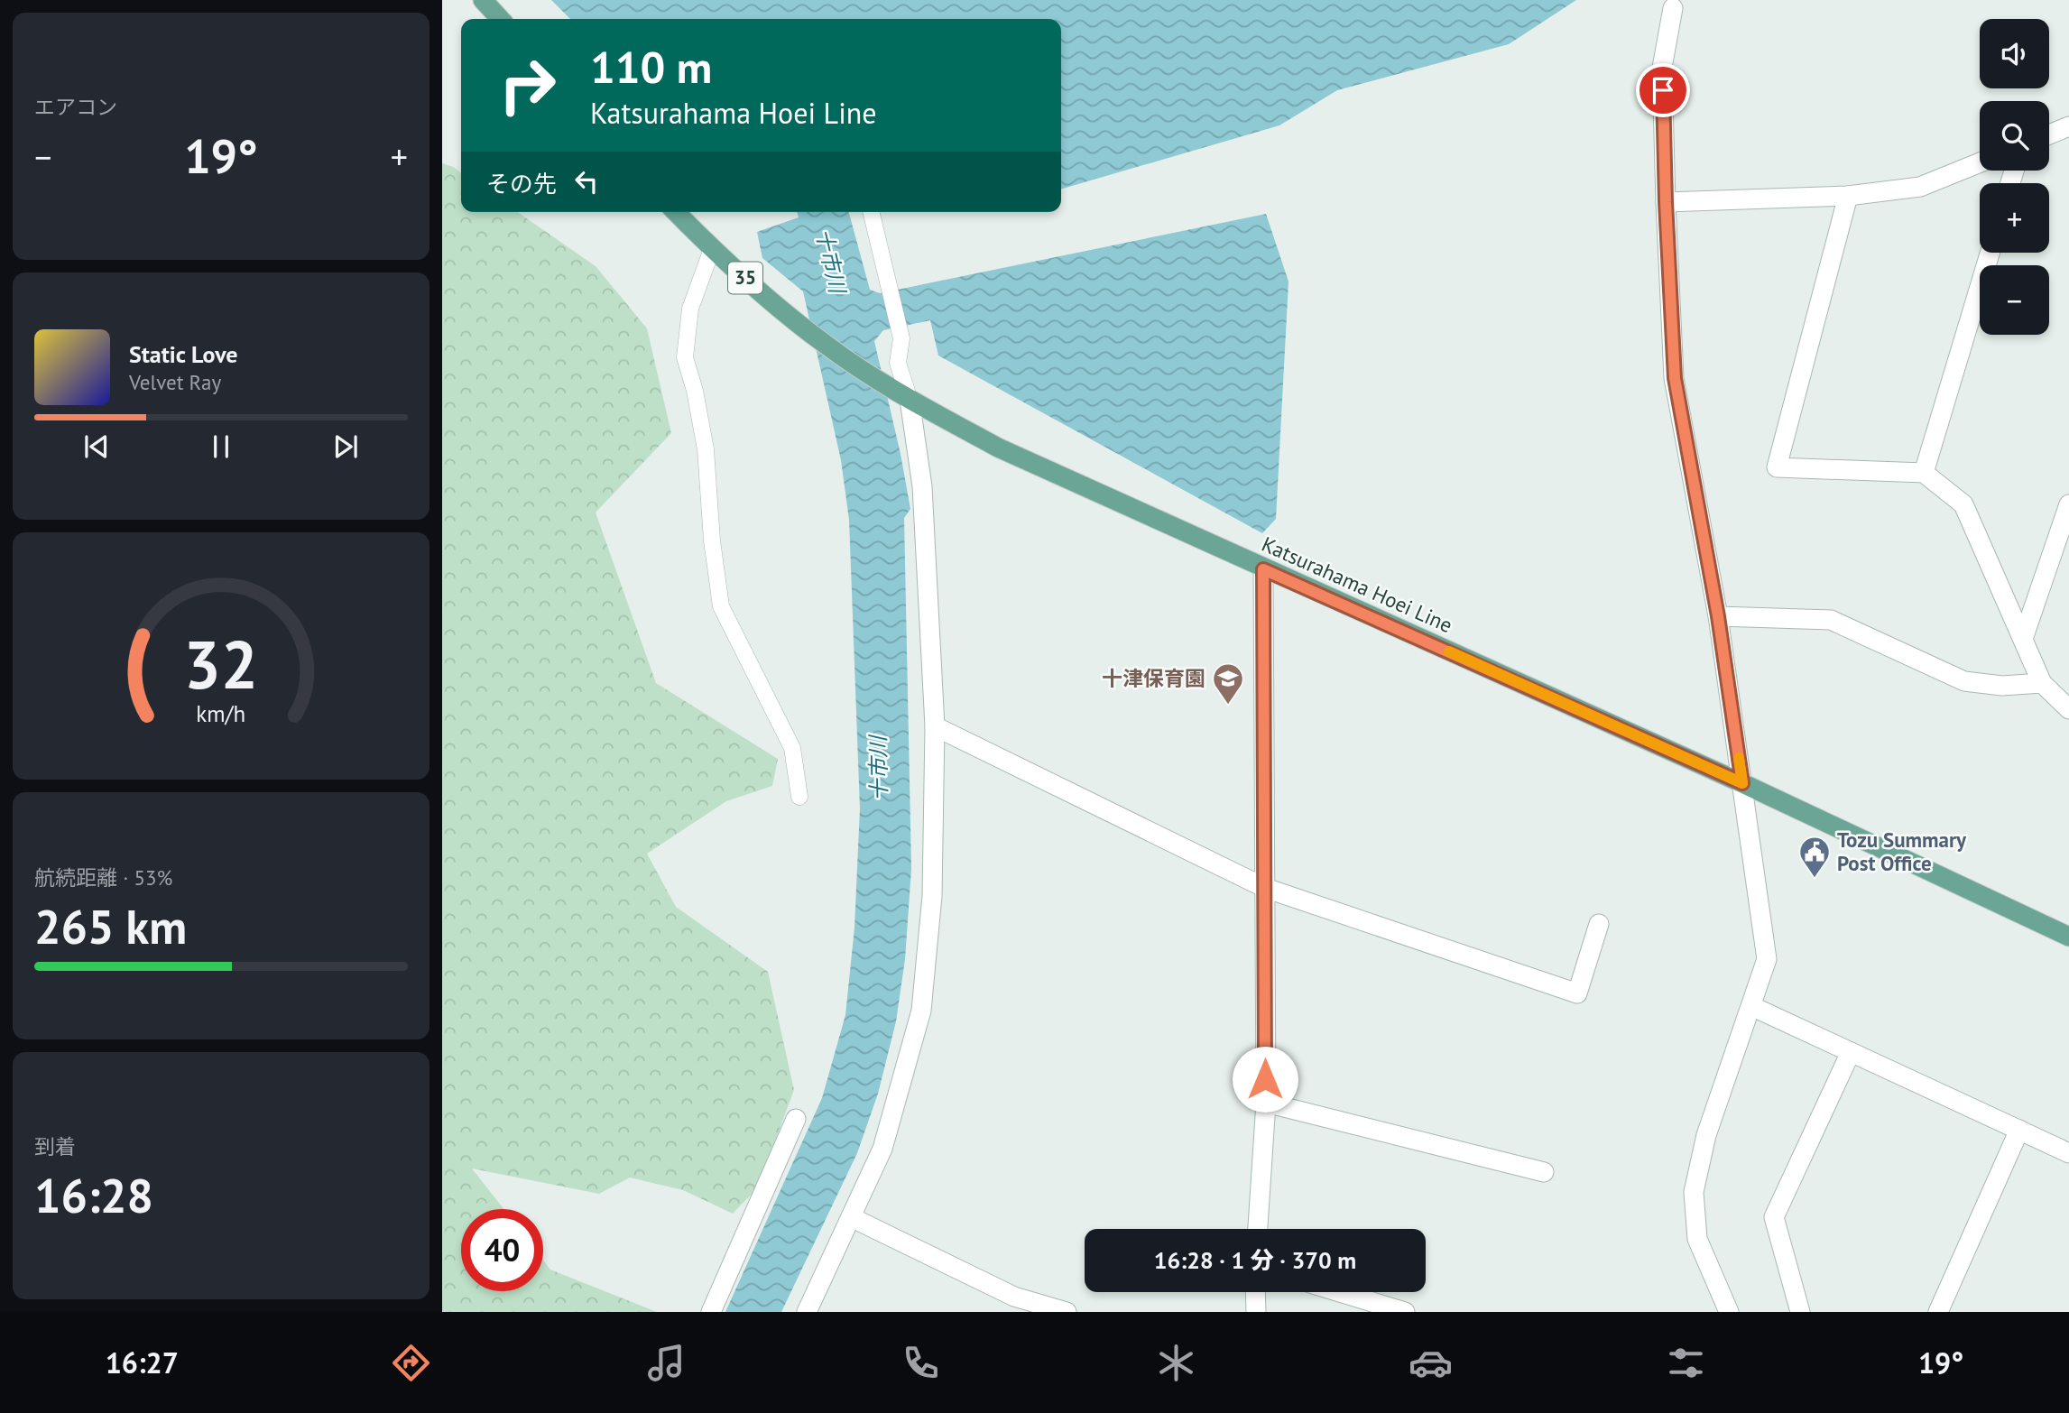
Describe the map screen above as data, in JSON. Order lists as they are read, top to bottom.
{
  "streets": {
    "main road": ["35", "Katsurahama Hoei Line"]
  },
  "water": ["十市川"],
  "places": {
    "school or university": ["十津保育園"],
    "public building": ["Tozu Summary Post Office"]
  },
  "page": {
    "tile": [
      "エアコン",
      ["航続距離 · 53%", "265 km"],
      ["到着", "16:28"]
    ],
    "map_buttons": ["+", "−"],
    "turn": ["110 m", "Katsurahama Hoei Line"],
    "heat": ["−", "19°", "+"],
    "then": "その先",
    "song": ["Static Love", "Velvet Ray"],
    "limit": "40",
    "trip": "16:28 · 1 分 · 370 m",
    "tabs": ["16:27", "19°"],
    "gauge": ["32", "km/h"]
  }
}
